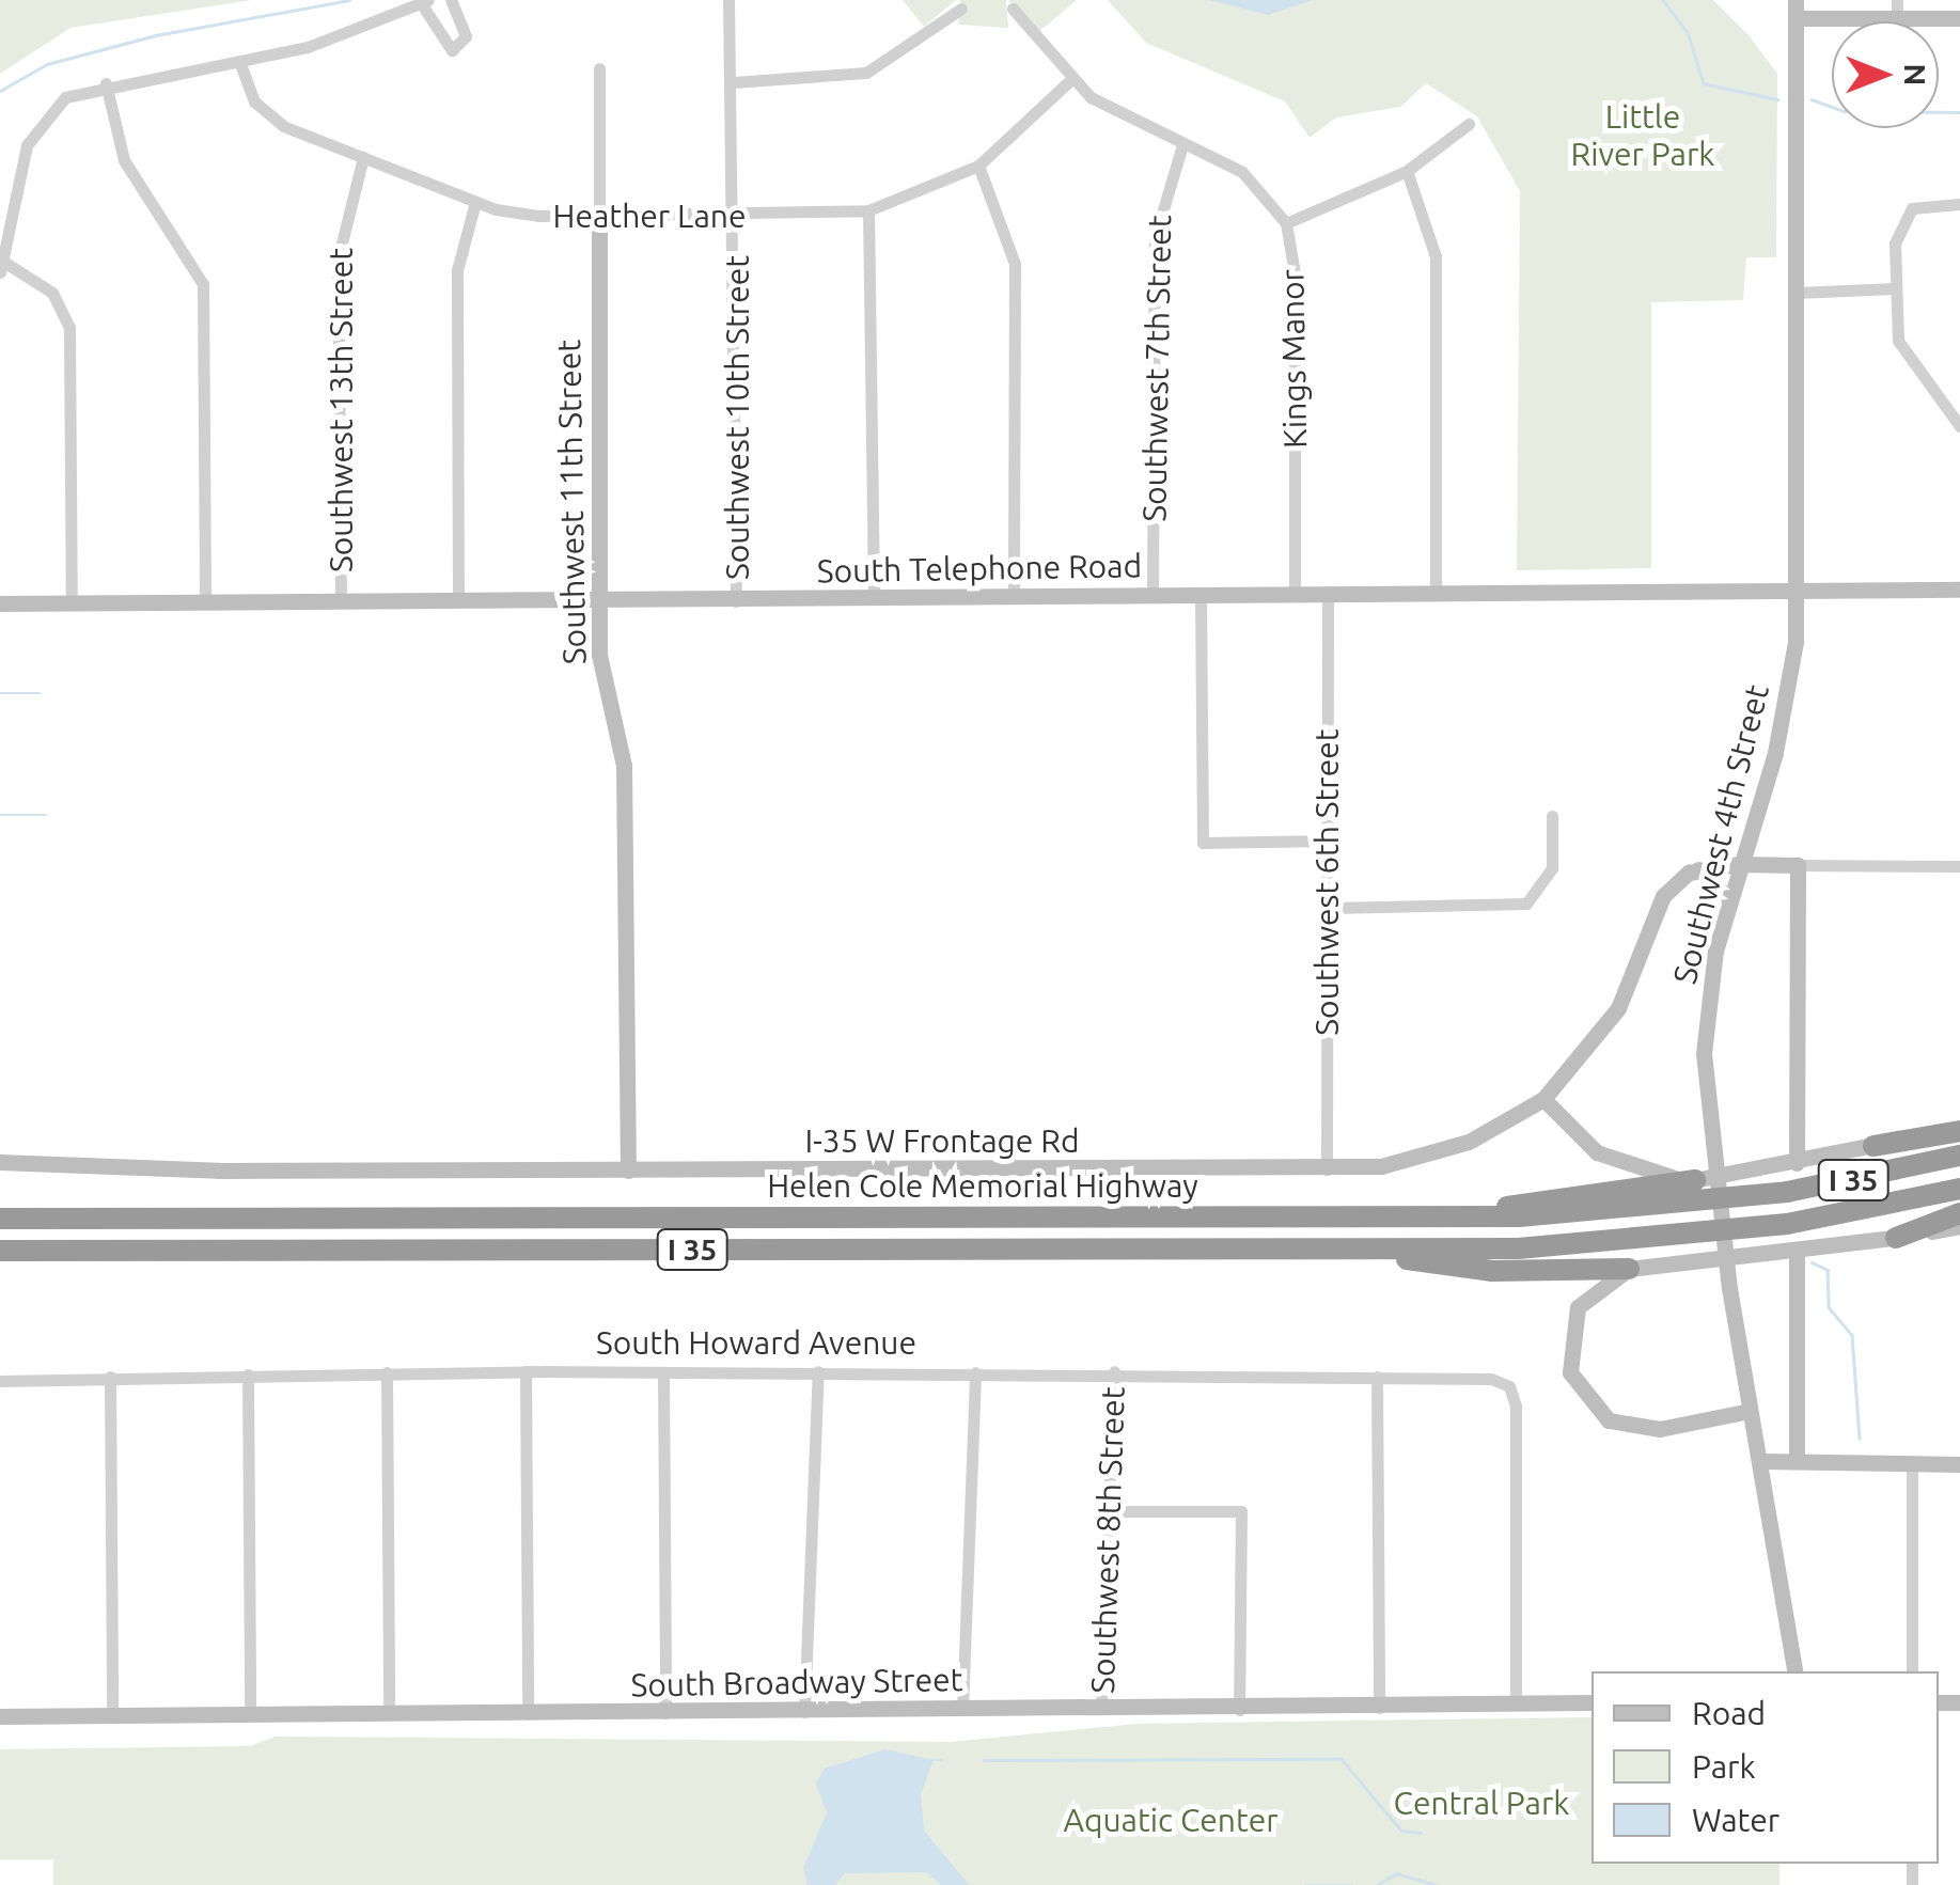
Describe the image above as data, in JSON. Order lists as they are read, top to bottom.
{
  "streets": {
    "highway": ["I 35", "Helen Cole Memorial Highway"],
    "main road": [
      "Southwest 11th Street",
      "South Telephone Road",
      "Southwest 4th Street",
      "I-35 W Frontage Rd",
      "South Broadway Street"
    ],
    "street": [
      "Heather Lane",
      "Kings Manor",
      "Southwest 7th Street",
      "Southwest 13th Street",
      "Southwest 10th Street",
      "Southwest 6th Street",
      "South Howard Avenue",
      "Southwest 8th Street"
    ]
  },
  "crossings": [
    ["Heather Lane", "Kings Manor"],
    ["Heather Lane", "Southwest 13th Street"],
    ["Heather Lane", "Southwest 10th Street"],
    ["Heather Lane", "Southwest 11th Street"],
    ["Kings Manor", "Southwest 7th Street"],
    ["Kings Manor", "South Telephone Road"],
    ["Southwest 7th Street", "South Telephone Road"],
    ["Southwest 13th Street", "South Telephone Road"],
    ["Southwest 10th Street", "South Telephone Road"],
    ["Southwest 11th Street", "South Telephone Road"],
    ["Southwest 11th Street", "I-35 W Frontage Rd"],
    ["South Telephone Road", "Southwest 4th Street"],
    ["South Telephone Road", "Southwest 6th Street"],
    ["Southwest 6th Street", "I-35 W Frontage Rd"],
    ["South Howard Avenue", "Southwest 8th Street"],
    ["South Howard Avenue", "South Broadway Street"],
    ["Southwest 8th Street", "South Broadway Street"]
  ],
  "parks": ["Little River Park", "Central Park", "Aquatic Center"],
  "legend": ["Road", "Park", "Water"],
  "north": "right"
}
